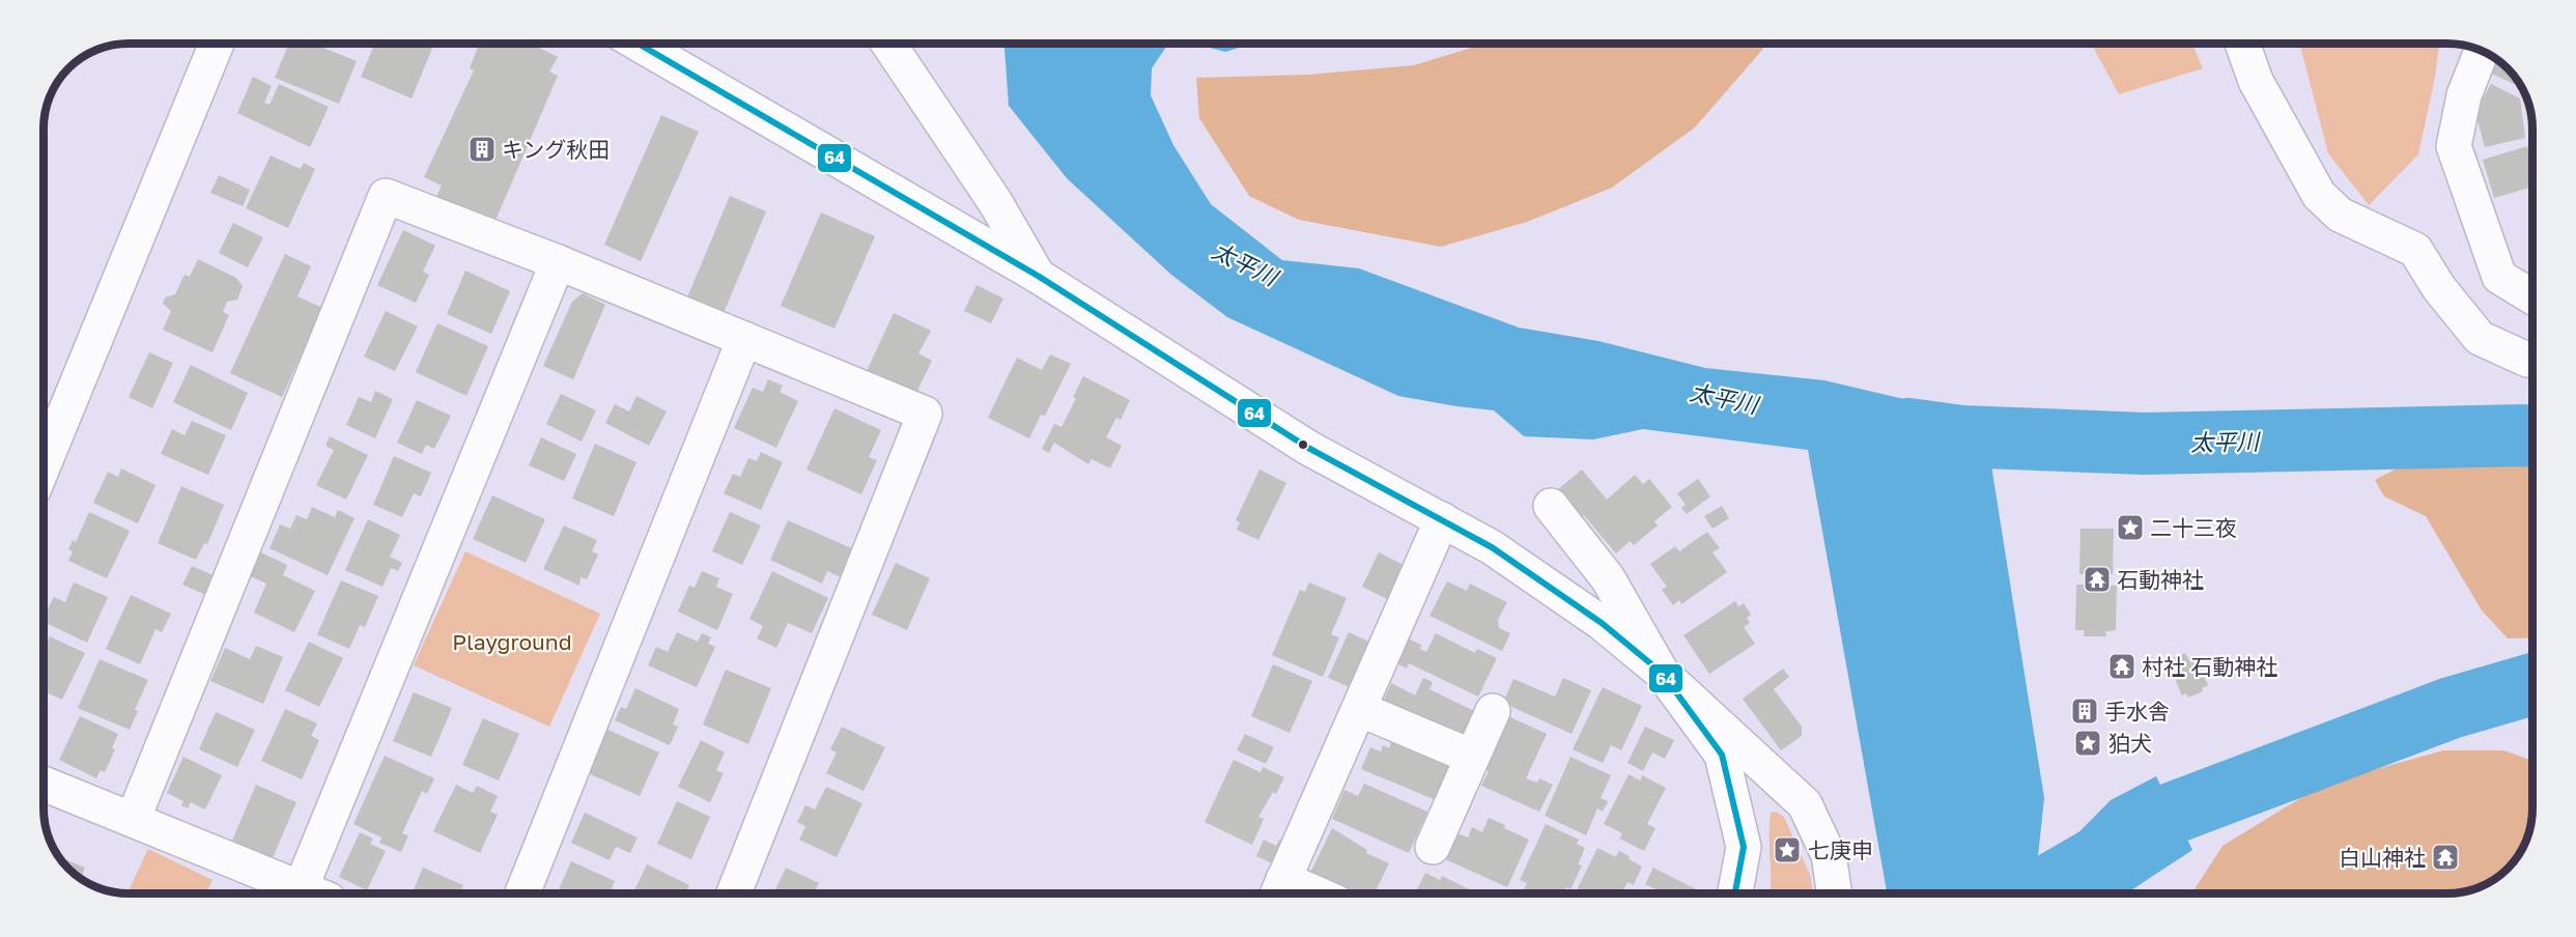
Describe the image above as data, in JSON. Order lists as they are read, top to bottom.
{
  "water": ["太平川"],
  "parks": ["Playground"],
  "places": {
    "building": ["キング秋田", "手水舎"],
    "place": ["二十三夜", "狛犬", "七庚申"],
    "temple": ["石動神社", "村社 石動神社", "白山神社"]
  },
  "lines": ["transit line 64"]
}
